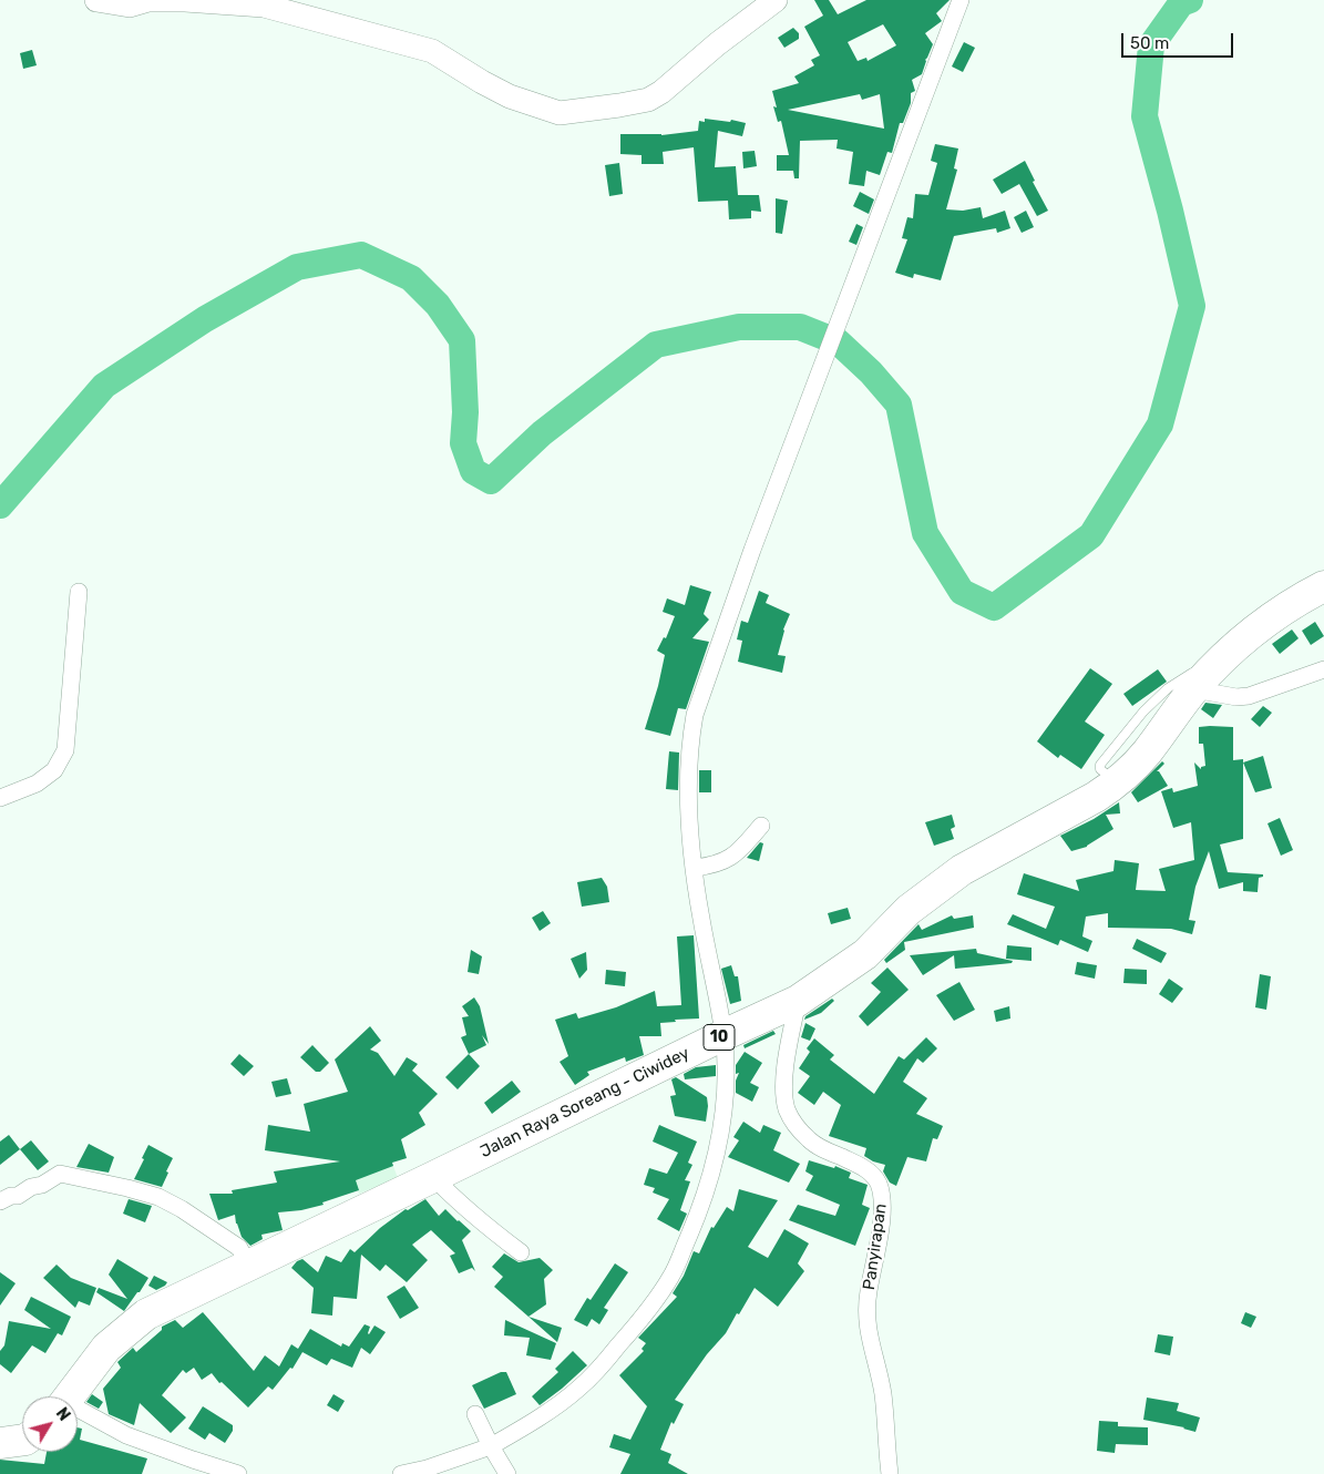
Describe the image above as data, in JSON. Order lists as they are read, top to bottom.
{
  "streets": {
    "highway": ["10", "Jalan Raya Soreang - Ciwidey"],
    "street": ["Panyirapan"]
  },
  "crossings": [
    ["Jalan Raya Soreang - Ciwidey", "Panyirapan"]
  ],
  "scale_bar": "50 m",
  "north": "top right"
}
